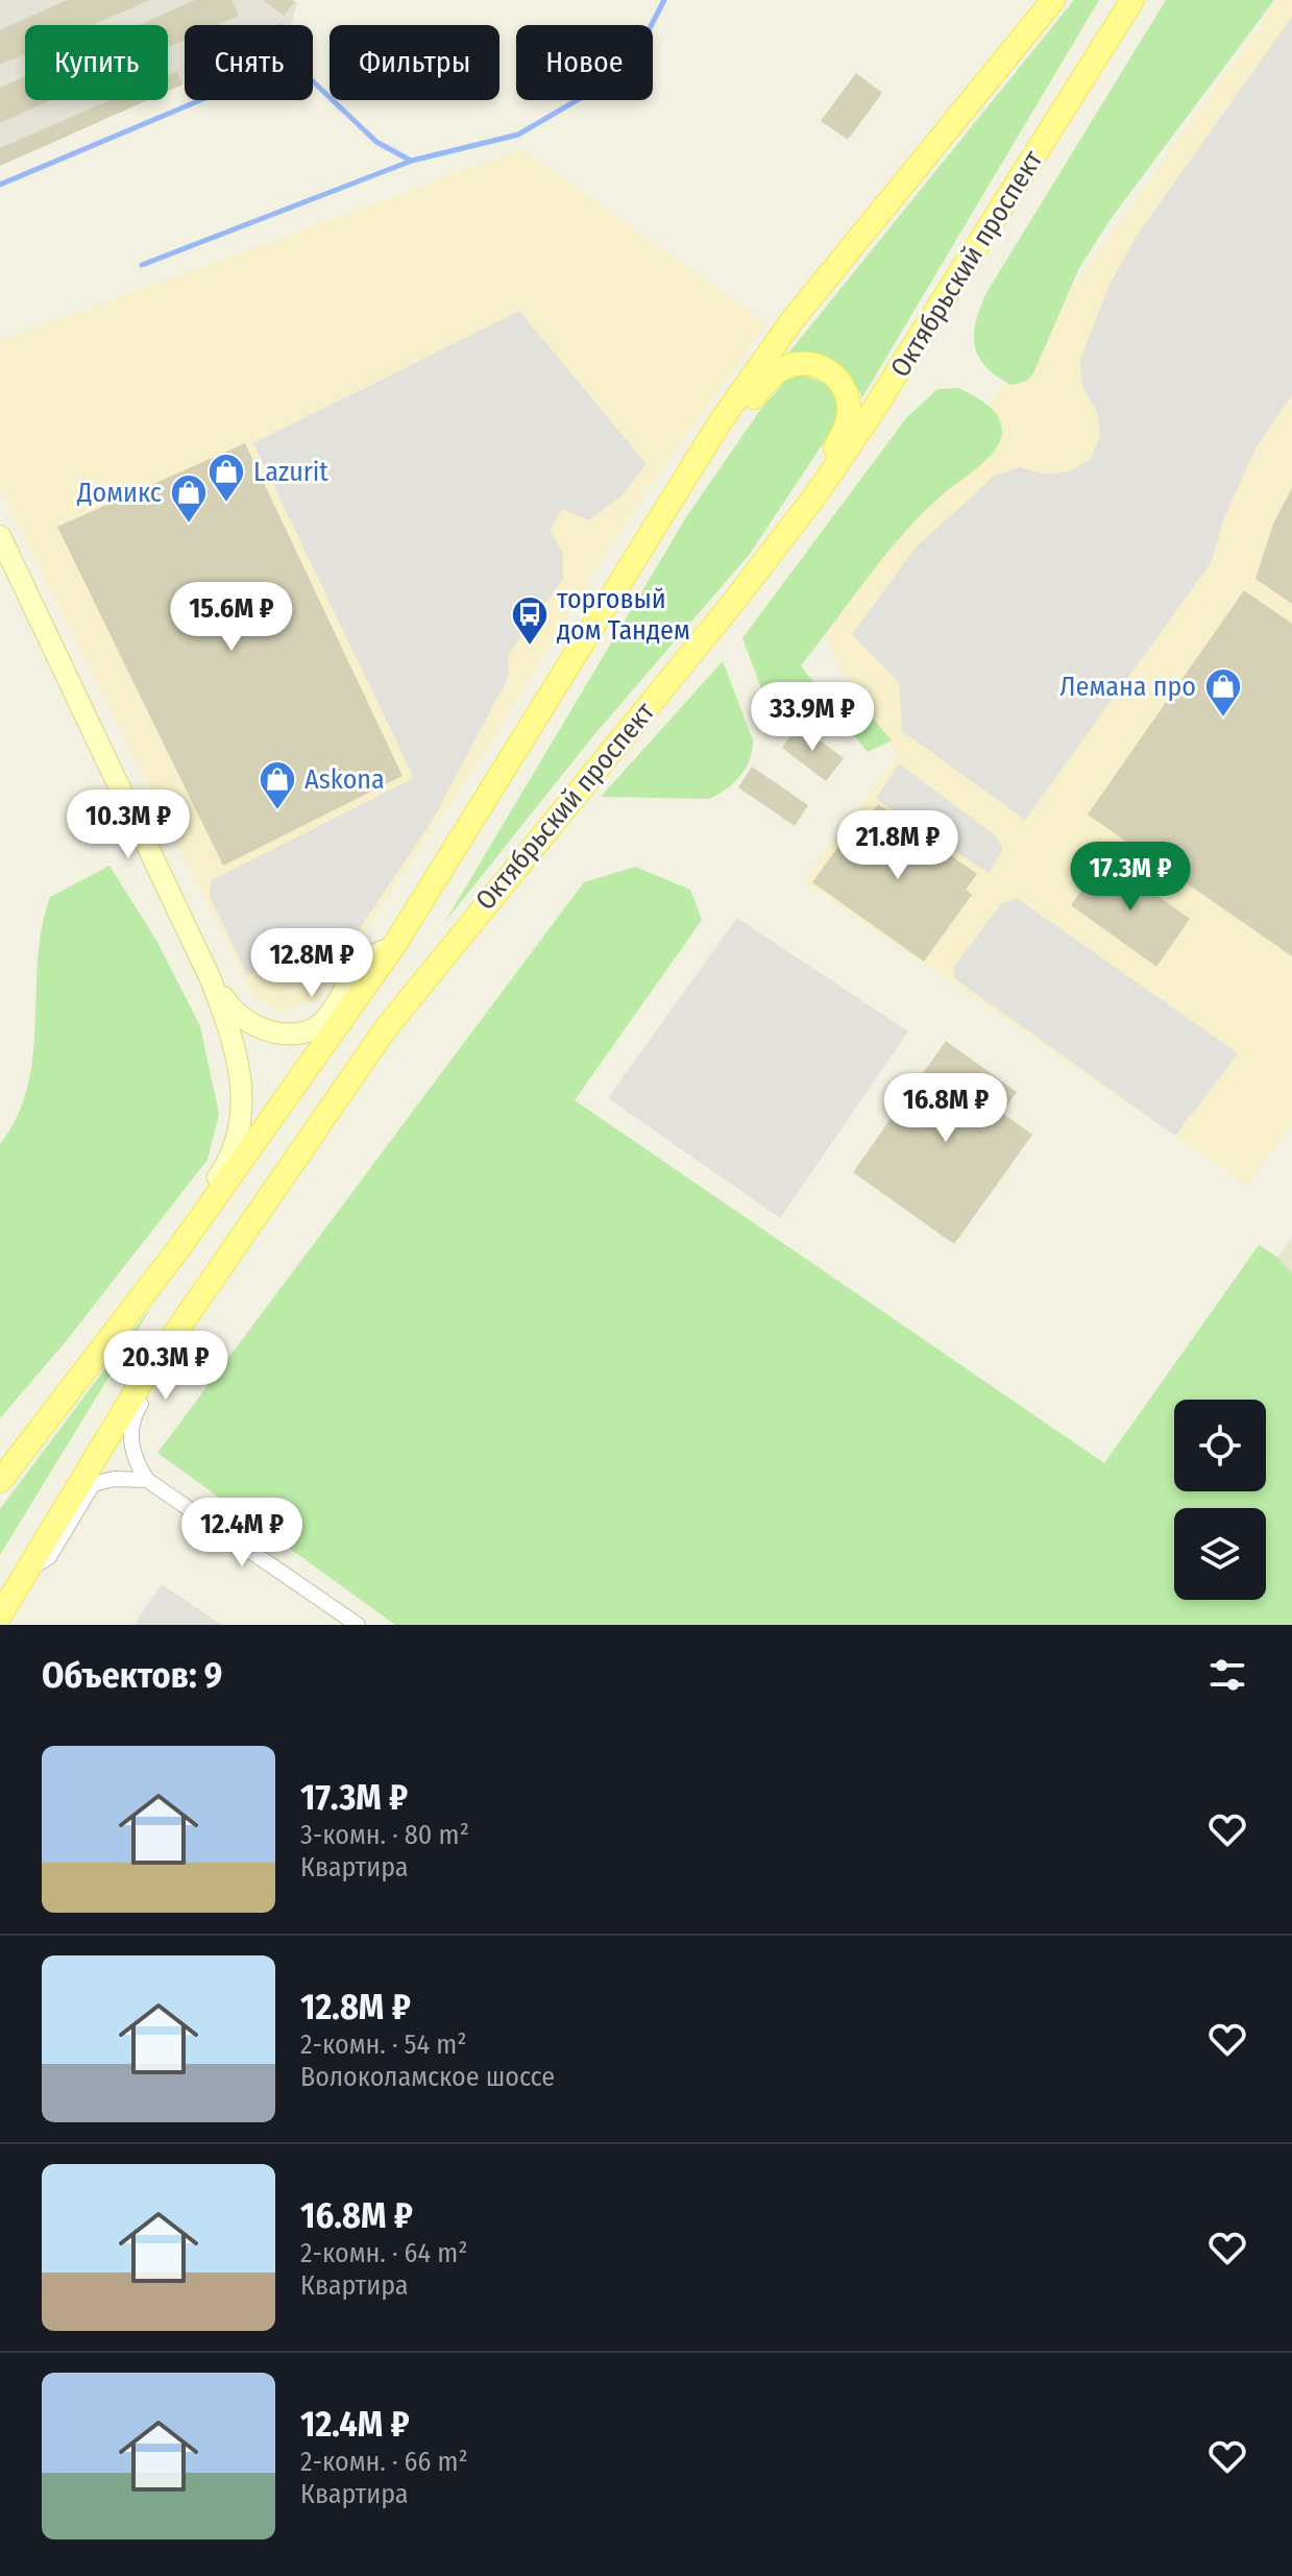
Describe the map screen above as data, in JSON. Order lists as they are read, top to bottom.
{
  "streets": {
    "main road": ["Октябрьский проспект"]
  },
  "places": {
    "shop": [
      "Lazurit",
      "Домикс",
      "Лемана про",
      "Askona"
    ],
    "bus stop": ["торговый дом Тандем"]
  },
  "page": {
    "chip": [
      "Купить",
      "Снять",
      "Фильтры",
      "Новое"
    ],
    "price": [
      "15.6M ₽",
      "33.9M ₽",
      "10.3M ₽",
      "21.8M ₽",
      "17.3M ₽",
      "12.8M ₽",
      "16.8M ₽",
      "20.3M ₽",
      "12.4M ₽"
    ],
    "heading": "Объектов: 9",
    "list": [
      {
        "name": "17.3M ₽",
        "note": "3-комн. · 80 m² · Квартира"
      },
      {
        "name": "12.8M ₽",
        "note": "2-комн. · 54 m² · Волоколамское шоссе"
      },
      {
        "name": "16.8M ₽",
        "note": "2-комн. · 64 m² · Квартира"
      },
      {
        "name": "12.4M ₽",
        "note": "2-комн. · 66 m² · Квартира"
      }
    ]
  }
}
